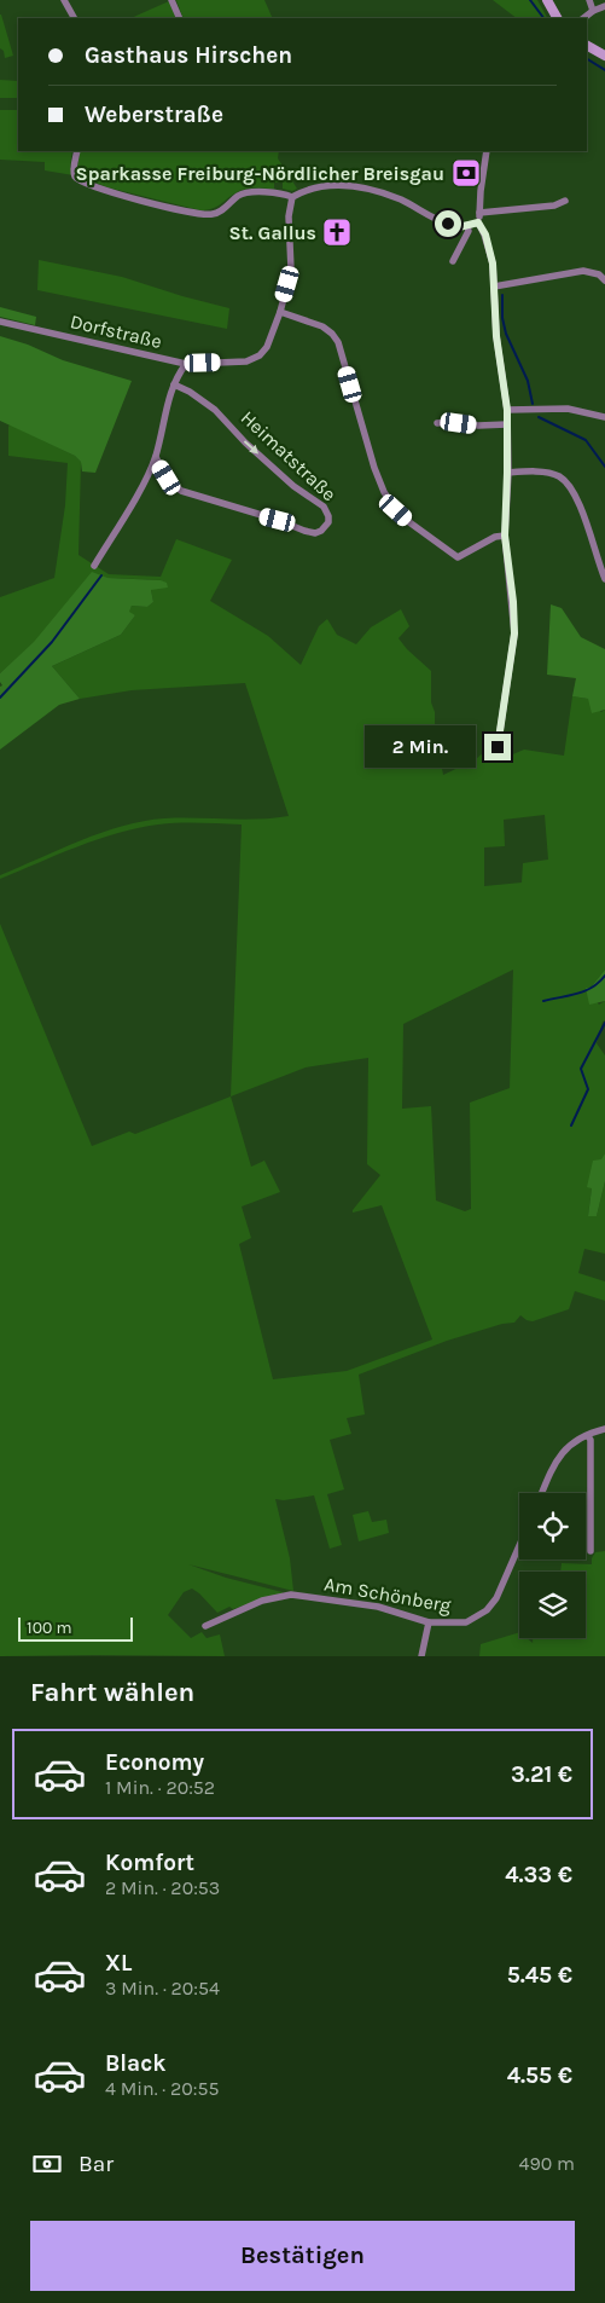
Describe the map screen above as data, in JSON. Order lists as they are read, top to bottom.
{
  "streets": {
    "street": ["Dorfstraße", "Heimatstraße", "Am Schönberg"]
  },
  "places": {
    "bank": ["Sparkasse Freiburg-Nördlicher Breisgau"],
    "church": ["St. Gallus"]
  },
  "scale_bar": "100 m",
  "page": {
    "banner": ["Gasthaus Hirschen", "Weberstraße"],
    "bubble": "2 Min.",
    "scale": "100 m",
    "heading": "Fahrt wählen",
    "list": [
      {
        "name": "Economy",
        "note": "1 Min. · 20:52",
        "value": "3.21 €"
      },
      {
        "name": "Komfort",
        "note": "2 Min. · 20:53",
        "value": "4.33 €"
      },
      {
        "name": "XL",
        "note": "3 Min. · 20:54",
        "value": "5.45 €"
      },
      {
        "name": "Black",
        "note": "4 Min. · 20:55",
        "value": "4.55 €"
      }
    ],
    "pay": ["Bar", "490 m"],
    "buttons": "Bestätigen"
  }
}
